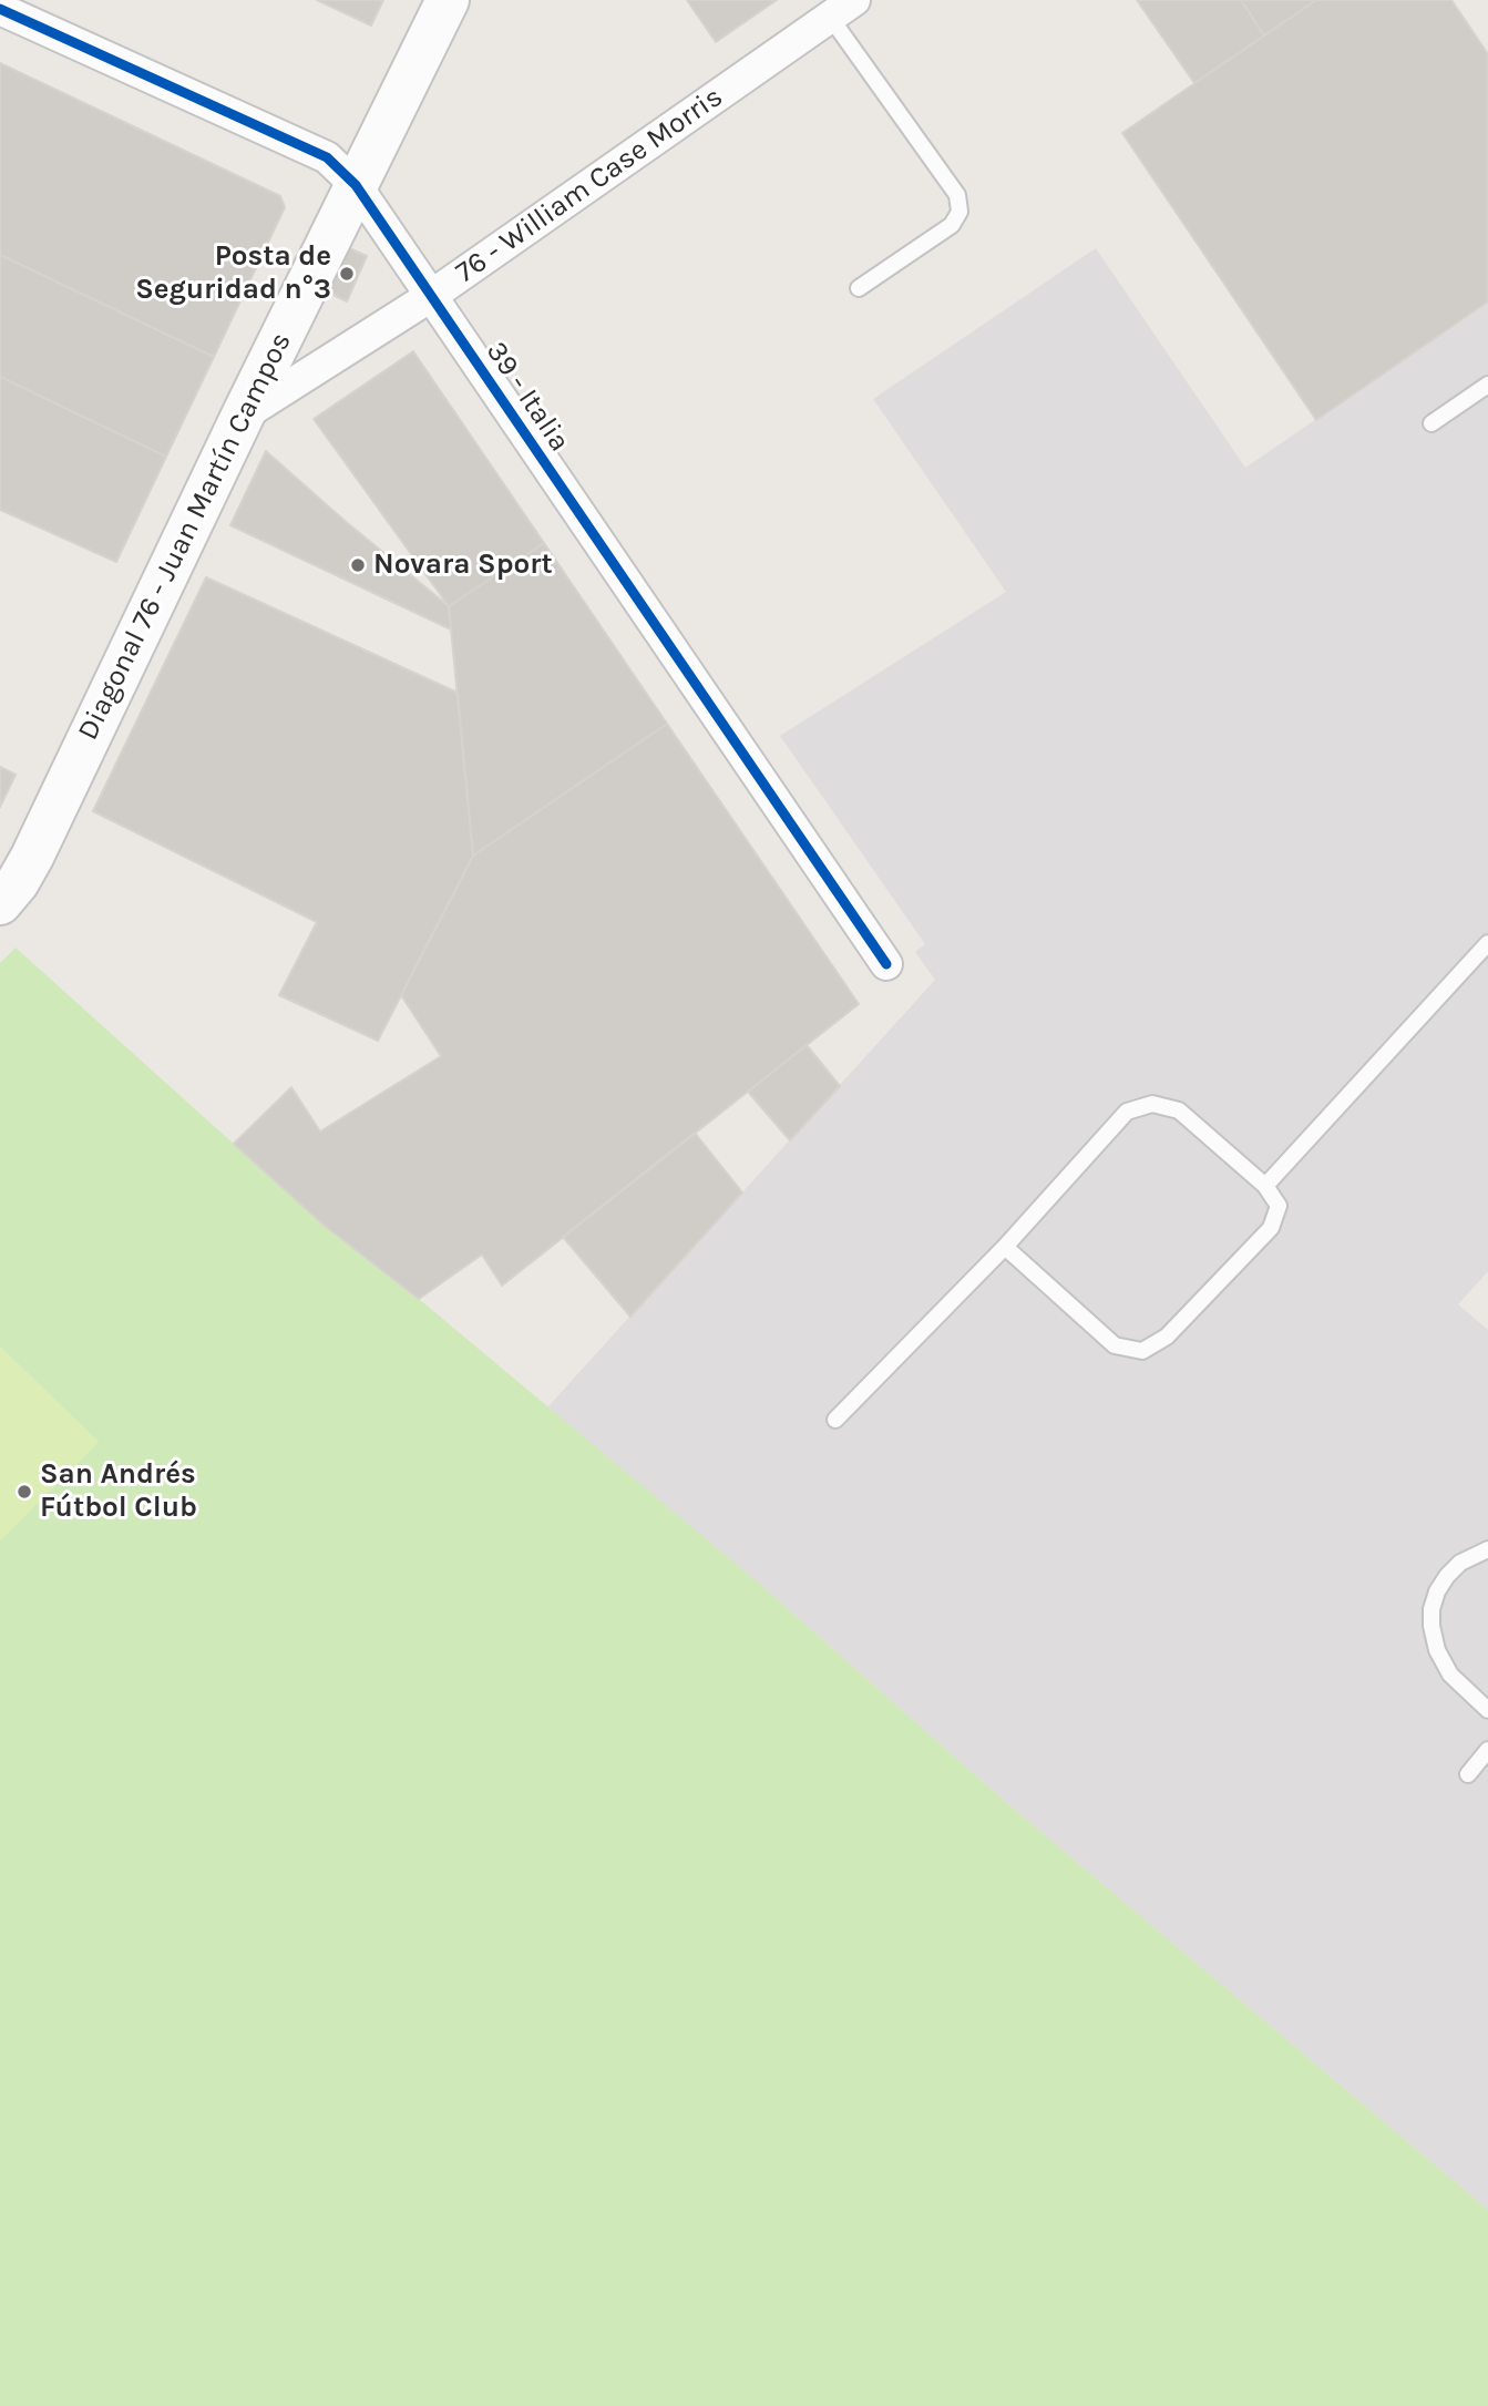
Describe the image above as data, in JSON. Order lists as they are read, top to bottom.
{
  "streets": {
    "main road": ["Diagonal 76 - Juan Martín Campos"],
    "street": ["76 - William Case Morris", "39 - Italia"]
  },
  "crossings": [
    ["76 - William Case Morris", "39 - Italia"],
    ["76 - William Case Morris", "Diagonal 76 - Juan Martín Campos"],
    ["39 - Italia", "Diagonal 76 - Juan Martín Campos"]
  ],
  "places": ["Posta de Seguridad n°3", "Novara Sport", "San Andrés Fútbol Club"]
}
